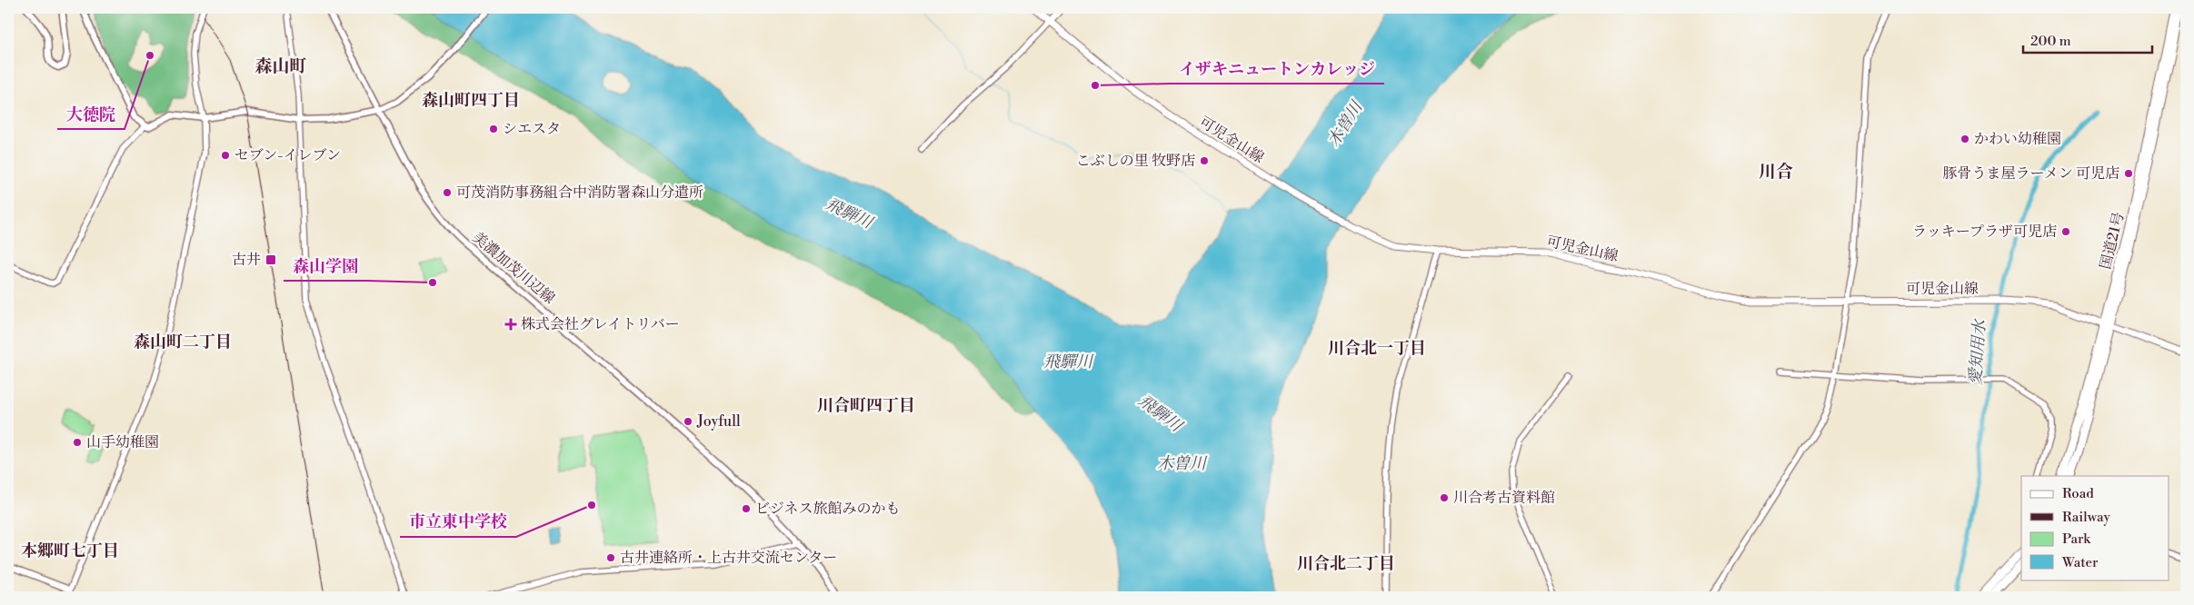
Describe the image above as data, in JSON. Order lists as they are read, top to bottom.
{
  "streets": {
    "highway": ["国道21号"],
    "main road": ["可児金山線", "美濃加茂川辺線"]
  },
  "crossings": [
    ["可児金山線", "国道21号"]
  ],
  "districts": [
    "森山町",
    "森山町四丁目",
    "川合",
    "森山町二丁目",
    "川合北一丁目",
    "川合町四丁目",
    "本郷町七丁目",
    "川合北二丁目"
  ],
  "water": [
    "木曽川",
    "飛騨川",
    "愛知用水",
    "飛驒川"
  ],
  "places": {
    "other": [
      "大徳院",
      "イザキニュートンカレッジ",
      "シエスタ",
      "かわい幼稚園",
      "セブン-イレブン",
      "こぶしの里 牧野店",
      "豚骨うま屋ラーメン 可児店",
      "可茂消防事務組合中消防署森山分遣所",
      "ラッキープラザ可児店",
      "森山学園",
      "Joyfull",
      "山手幼稚園",
      "川合考古資料館",
      "市立東中学校",
      "ビジネス旅館みのかも",
      "古井連絡所・上古井交流センター"
    ],
    "transit": ["古井"],
    "health": ["株式会社グレイトリバー"]
  },
  "legend": [
    "Road",
    "Railway",
    "Park",
    "Water"
  ],
  "scale_bar": "200 m"
}
